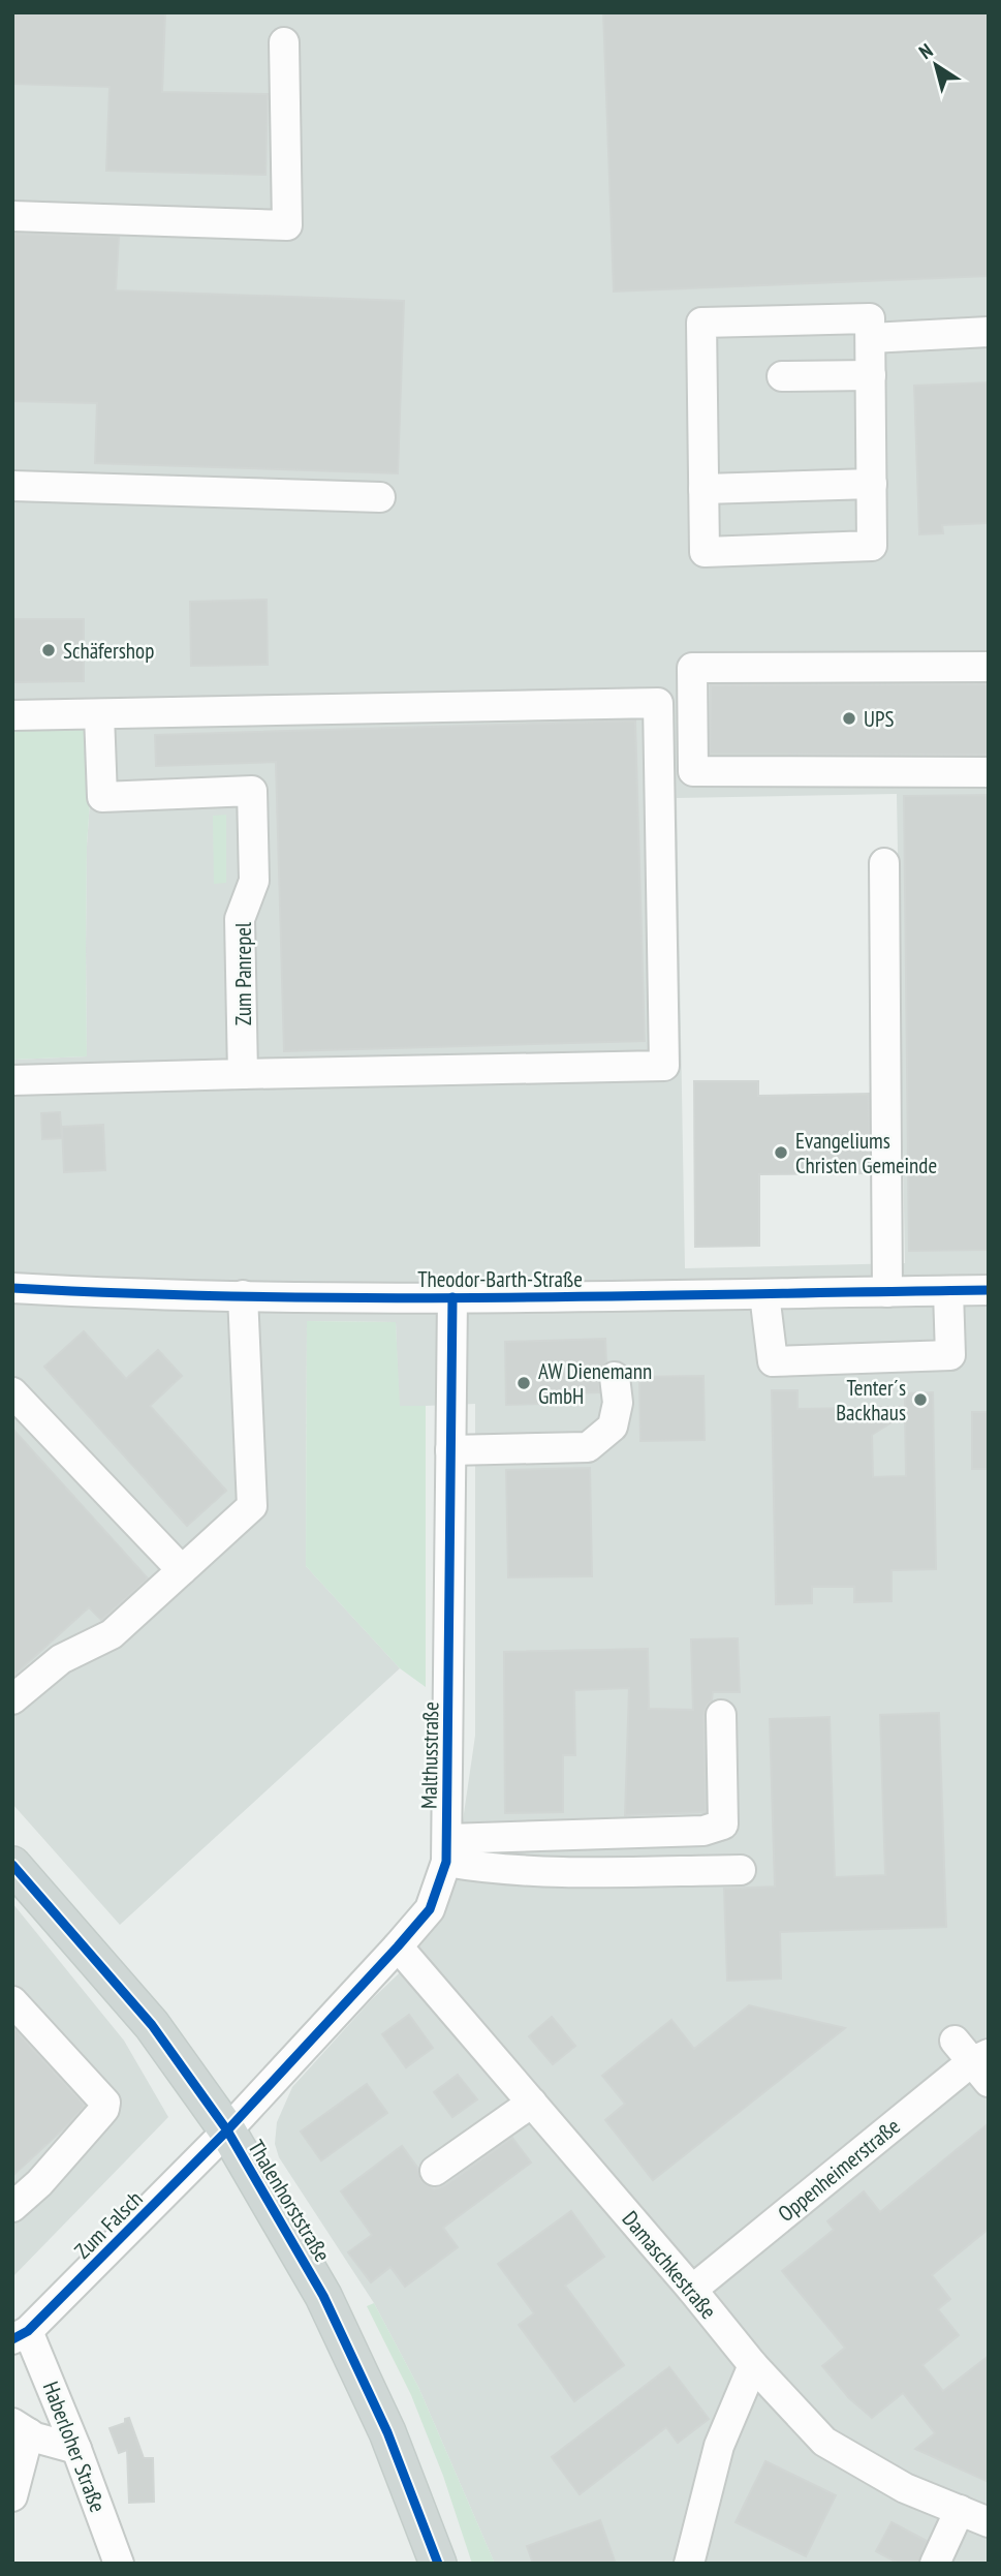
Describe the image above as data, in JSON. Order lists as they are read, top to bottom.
{
  "streets": {
    "main road": ["Thalenhorststraße"],
    "street": [
      "Zum Panrepel",
      "Theodor-Barth-Straße",
      "Malthusstraße",
      "Oppenheimerstraße",
      "Zum Falsch",
      "Damaschkestraße",
      "Haberloher Straße"
    ]
  },
  "crossings": [
    ["Theodor-Barth-Straße", "Malthusstraße"],
    ["Malthusstraße", "Thalenhorststraße"],
    ["Malthusstraße", "Zum Falsch"],
    ["Malthusstraße", "Damaschkestraße"],
    ["Oppenheimerstraße", "Damaschkestraße"],
    ["Thalenhorststraße", "Zum Falsch"],
    ["Zum Falsch", "Haberloher Straße"]
  ],
  "places": [
    "Schäfershop",
    "UPS",
    "Evangeliums Christen Gemeinde",
    "AW Dienemann GmbH",
    "Tenter´s Backhaus"
  ],
  "north": "top left"
}
